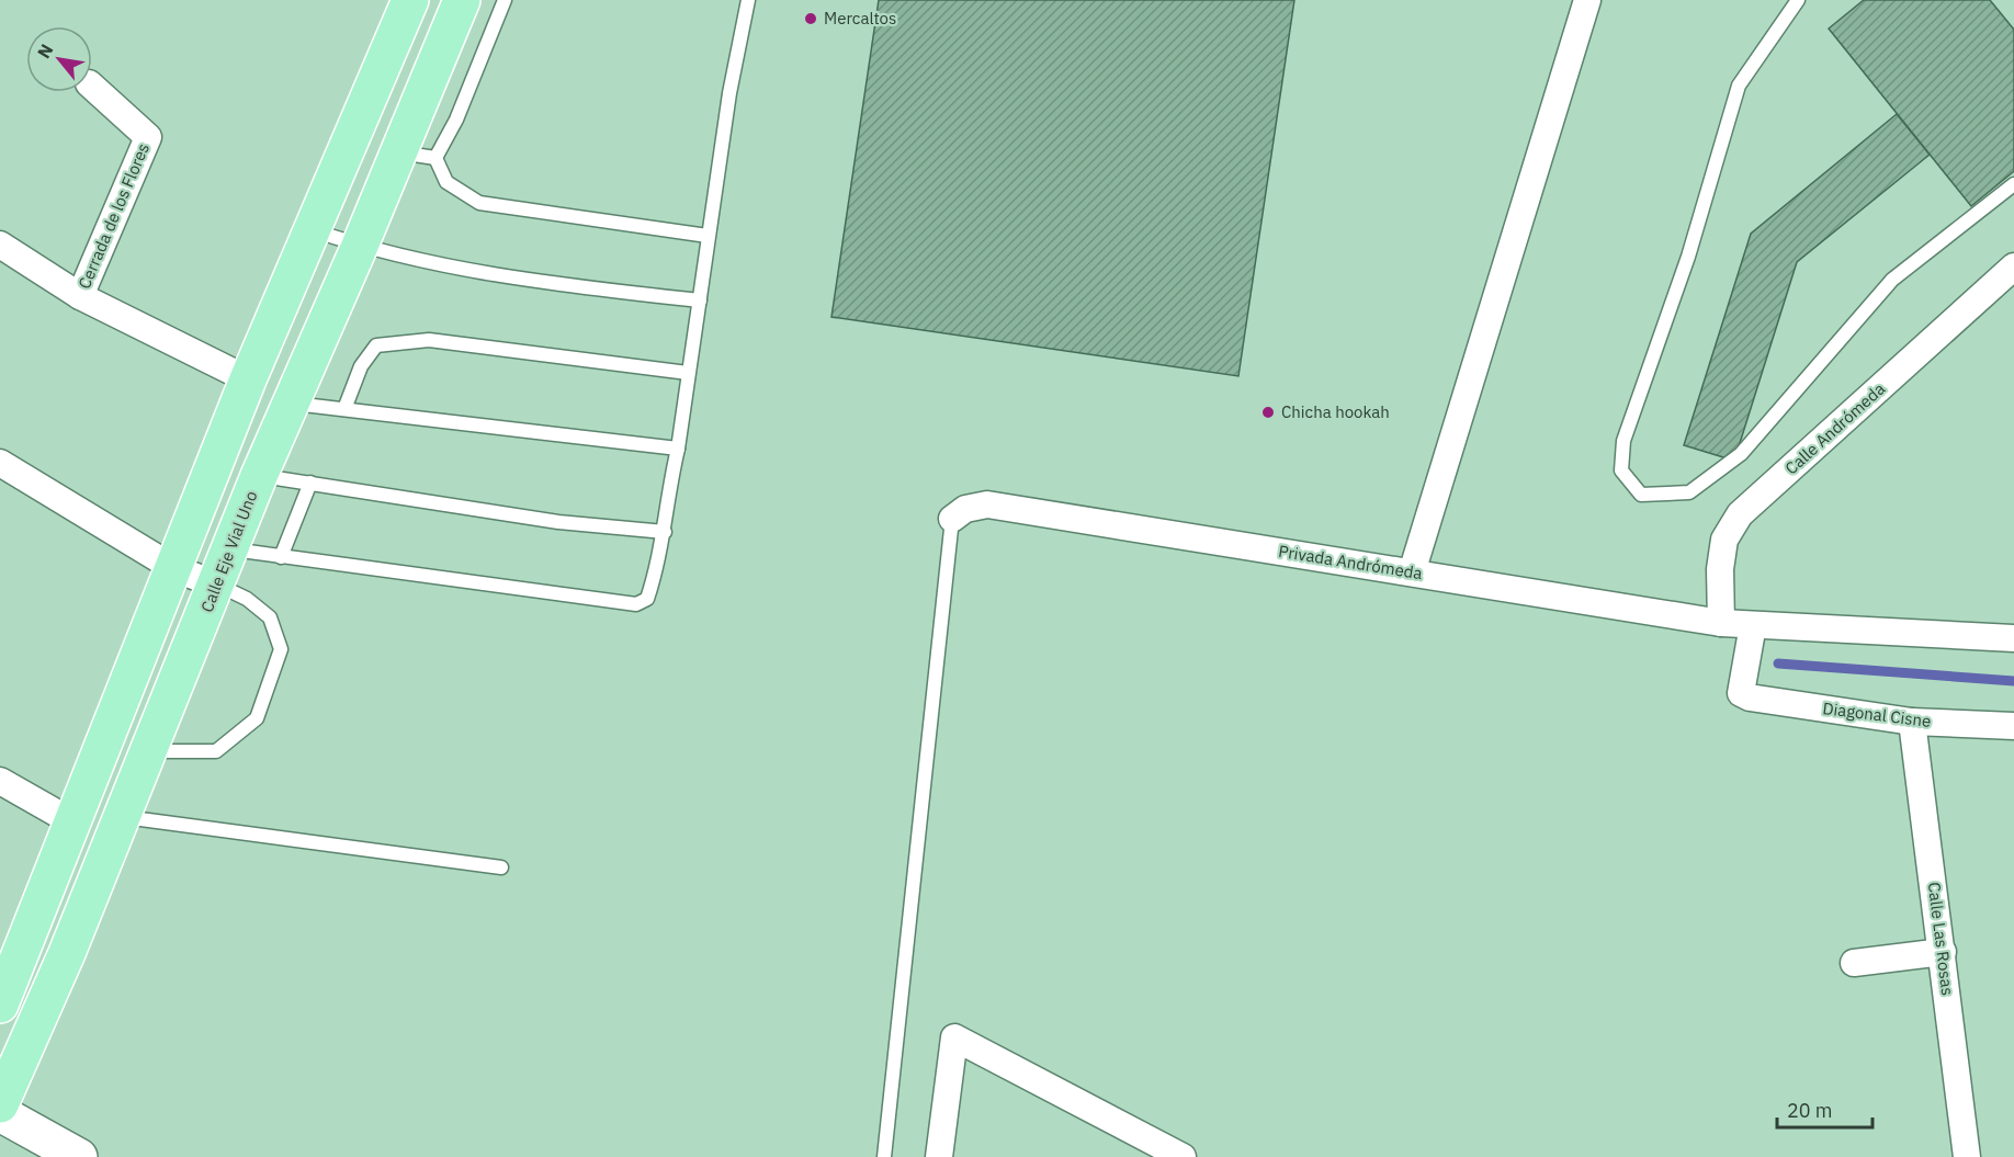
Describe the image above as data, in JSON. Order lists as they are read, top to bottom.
{
  "streets": {
    "main road": ["Calle Eje Vial Uno"],
    "street": [
      "Cerrada de los Flores",
      "Calle Andrómeda",
      "Privada Andrómeda",
      "Diagonal Cisne",
      "Calle Las Rosas"
    ]
  },
  "crossings": [
    ["Calle Andrómeda", "Privada Andrómeda"],
    ["Privada Andrómeda", "Diagonal Cisne"],
    ["Diagonal Cisne", "Calle Las Rosas"]
  ],
  "places": ["Mercaltos", "Chicha hookah"],
  "scale_bar": "20 m",
  "north": "top left"
}
